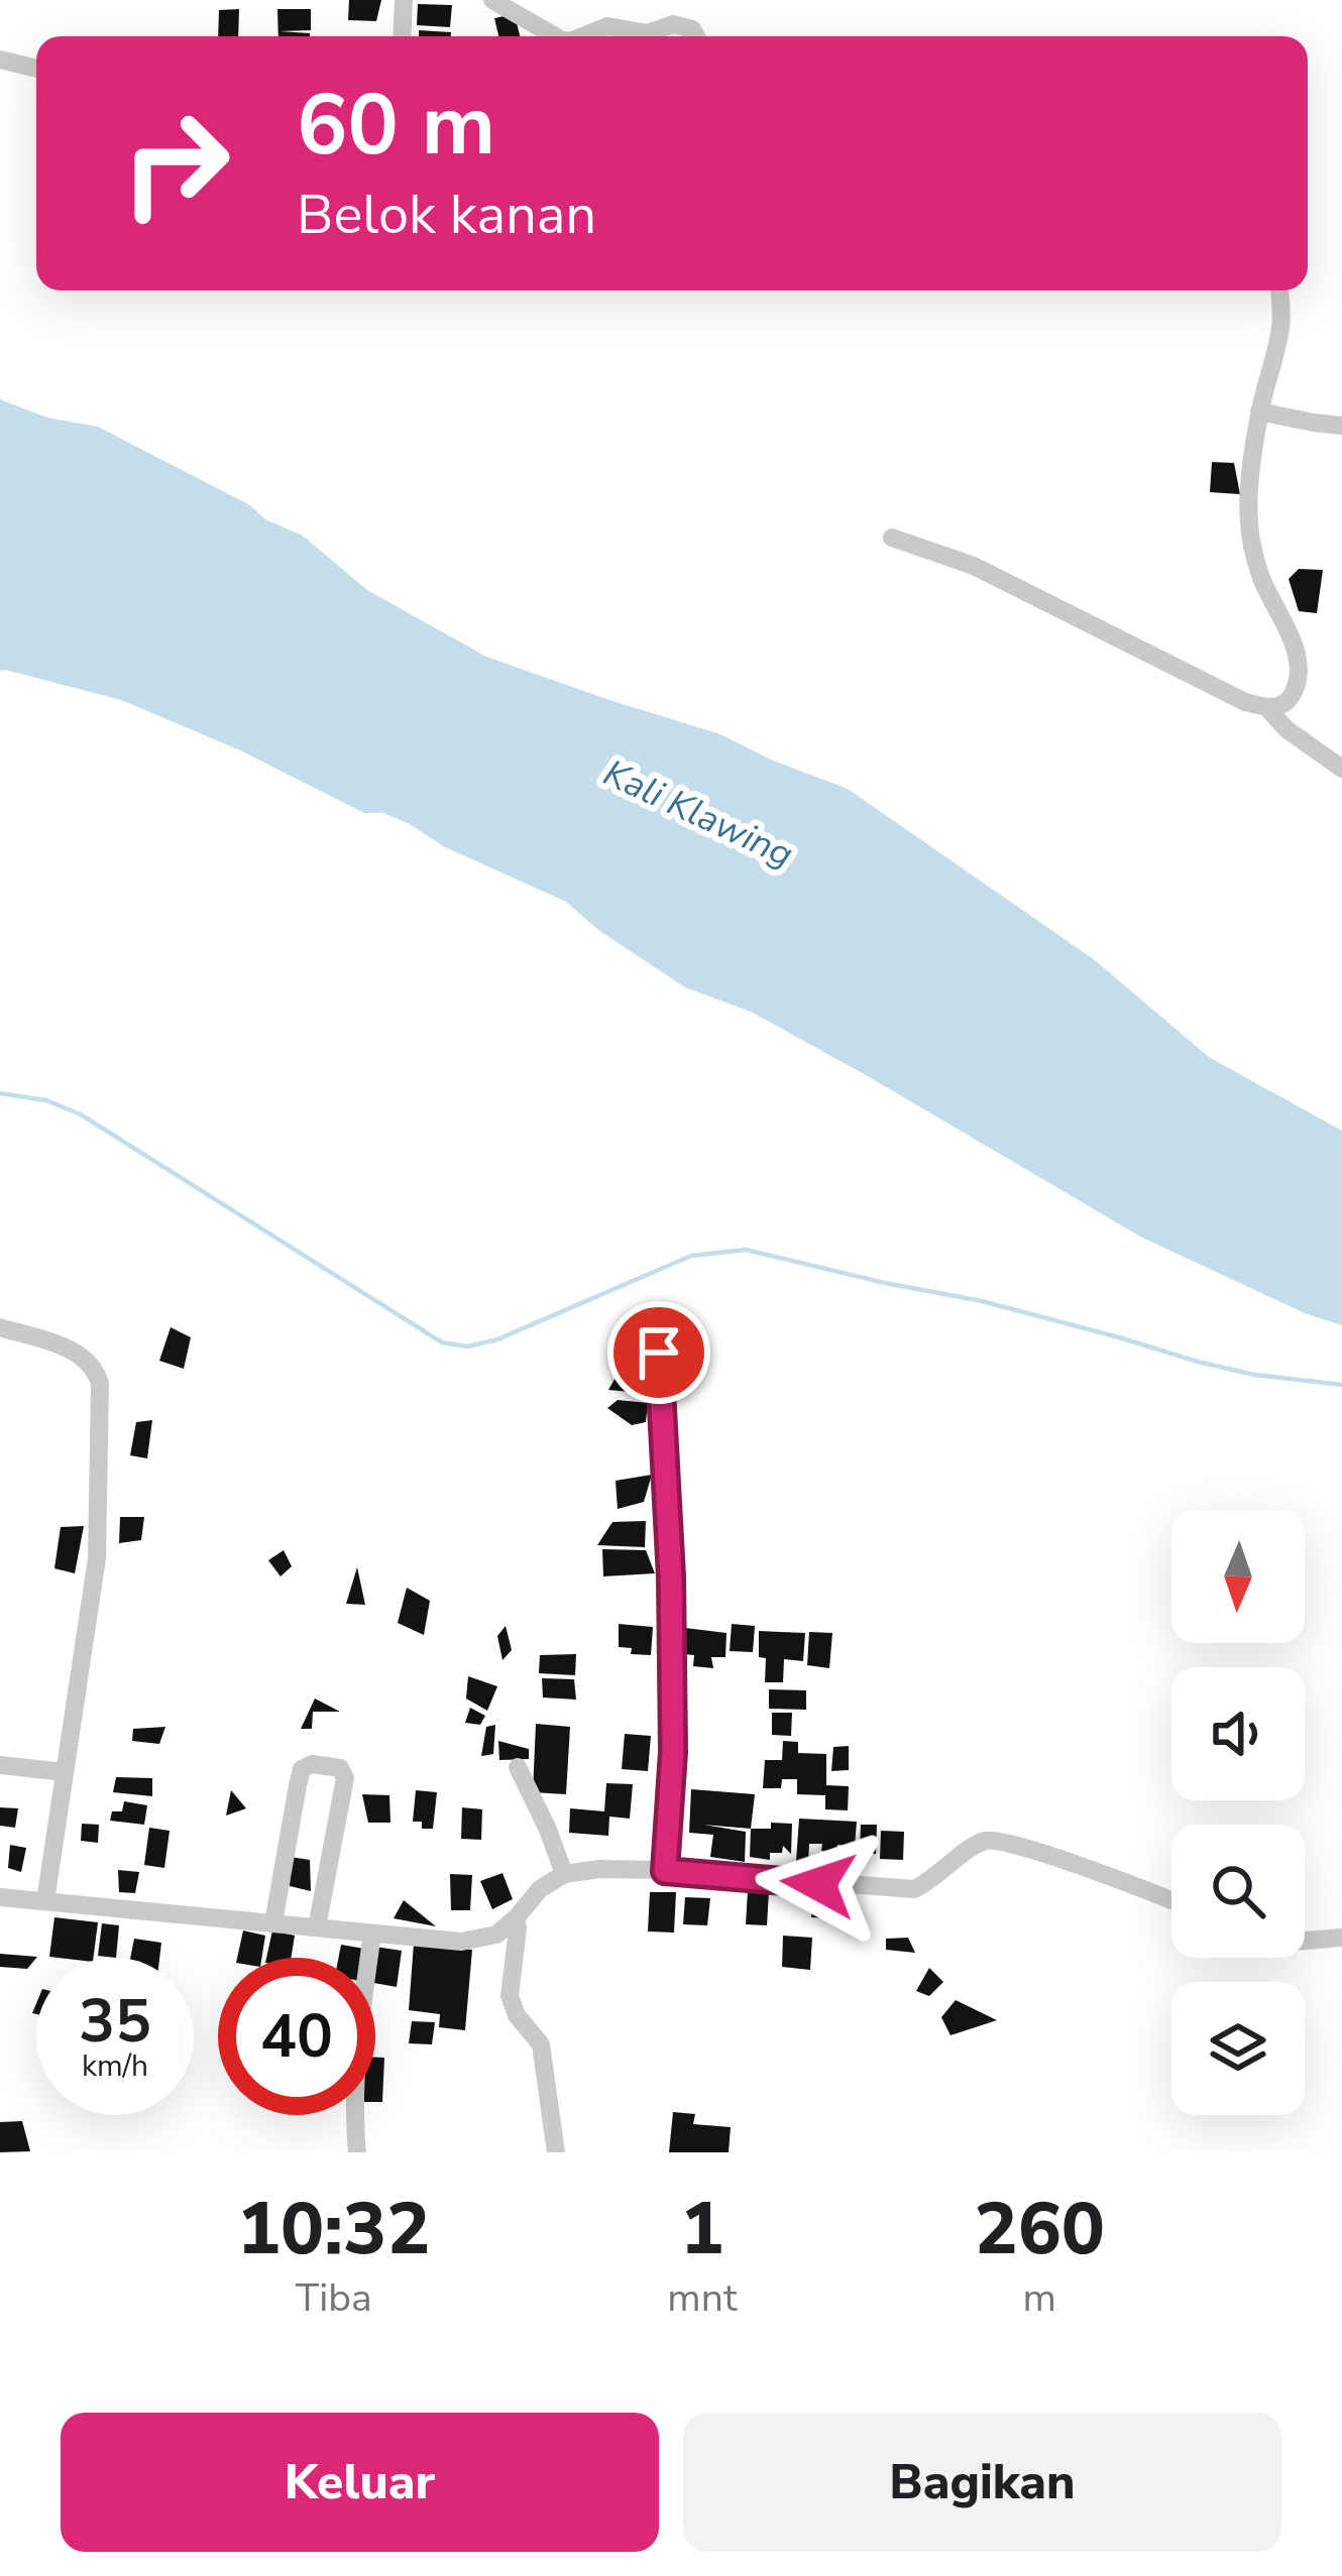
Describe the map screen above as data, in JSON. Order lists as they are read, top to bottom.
{
  "water": ["Kali Klawing"],
  "north": "bottom",
  "page": {
    "turn": ["60 m", "Belok kanan"],
    "speed": "35 km/h",
    "limit": "40",
    "eta": [
      "10:32",
      "Tiba",
      "1",
      "mnt",
      "260",
      "m"
    ],
    "buttons": ["Keluar", "Bagikan"]
  }
}
